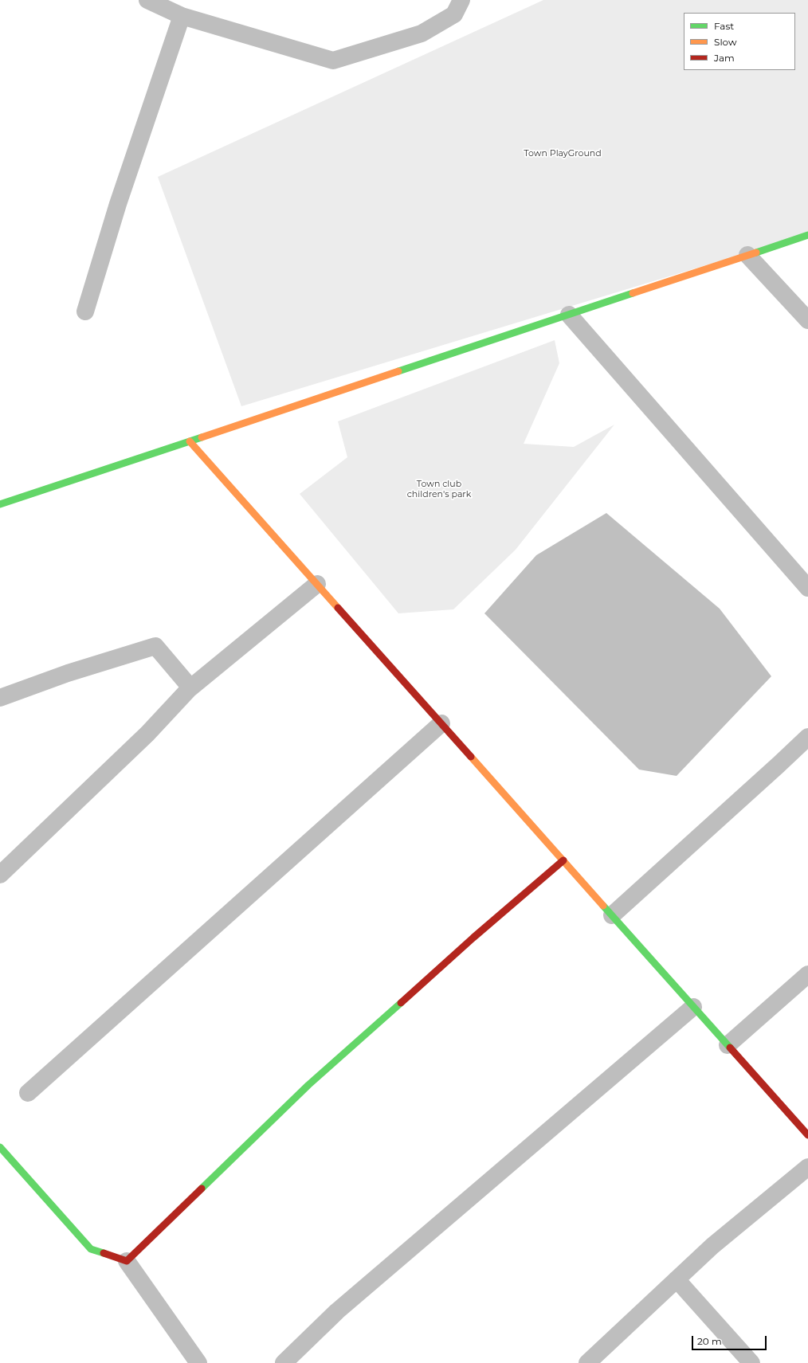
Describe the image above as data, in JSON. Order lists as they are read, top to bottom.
{
  "parks": ["Town PlayGround", "Town club children's park"],
  "legend": ["Fast", "Slow", "Jam"],
  "scale_bar": "20 m"
}
